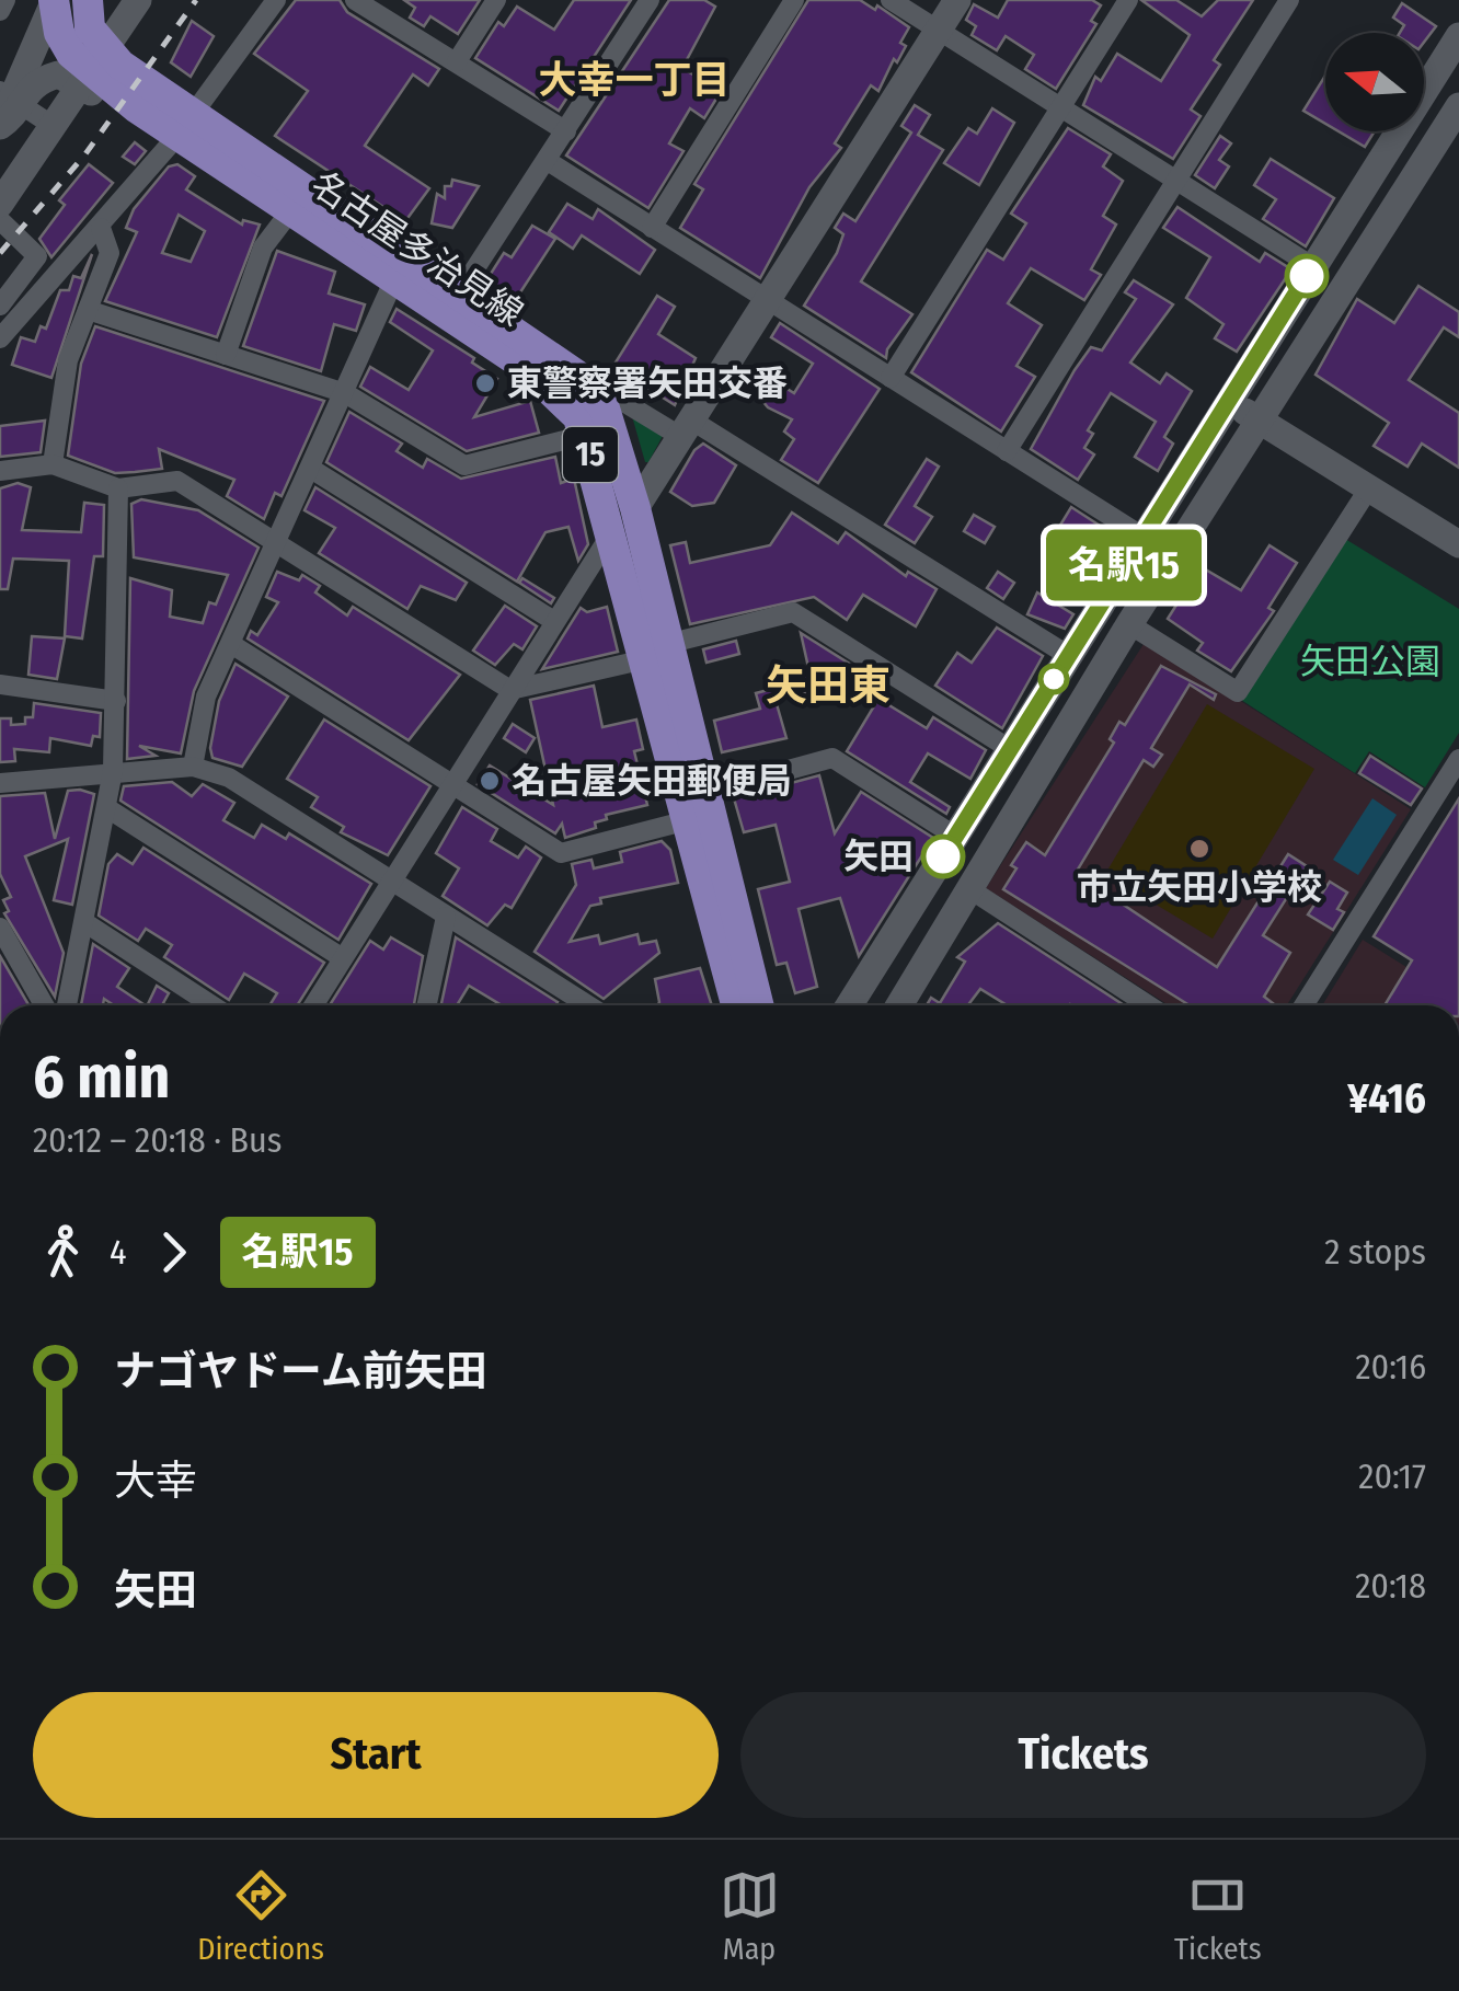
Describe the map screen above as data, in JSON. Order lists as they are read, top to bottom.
{
  "streets": {
    "main road": ["名古屋多治見線", "15"]
  },
  "districts": ["大幸一丁目", "矢田東"],
  "parks": ["矢田公園"],
  "places": [
    "東警察署矢田交番",
    "名古屋矢田郵便局",
    "市立矢田小学校",
    "矢田"
  ],
  "lines": ["bus line 名駅15"],
  "north": "left",
  "page": {
    "on_map": "名駅15",
    "heading": ["6 min", "20:12 – 20:18 · Bus", "¥416"],
    "legs": ["4", "名駅15", "2 stops"],
    "list": [
      {
        "name": "ナゴヤドーム前矢田",
        "value": "20:16"
      },
      {
        "name": "大幸",
        "value": "20:17"
      },
      {
        "name": "矢田",
        "value": "20:18"
      }
    ],
    "buttons": ["Start", "Tickets"],
    "tabs": ["Directions", "Map", "Tickets"]
  }
}
